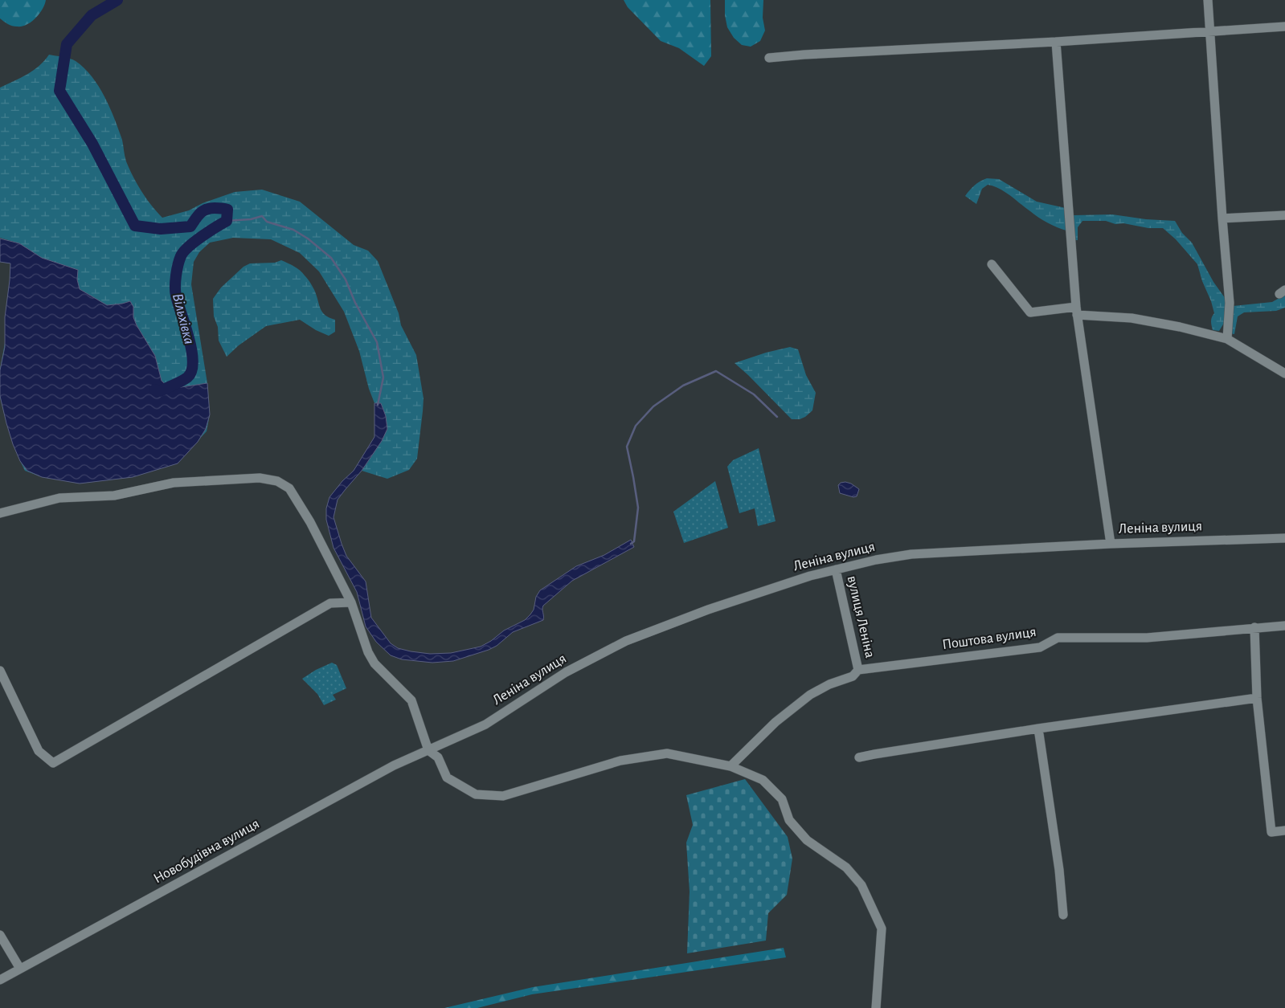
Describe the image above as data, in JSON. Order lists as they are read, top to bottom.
{
  "streets": {
    "street": [
      "Леніна вулиця",
      "вулиця Леніна",
      "Поштова вулиця",
      "Новобудівна вулиця"
    ]
  },
  "crossings": [
    ["Леніна вулиця", "вулиця Леніна"],
    ["Леніна вулиця", "Новобудівна вулиця"],
    ["вулиця Леніна", "Поштова вулиця"]
  ],
  "water": ["Вільхівка"]
}
